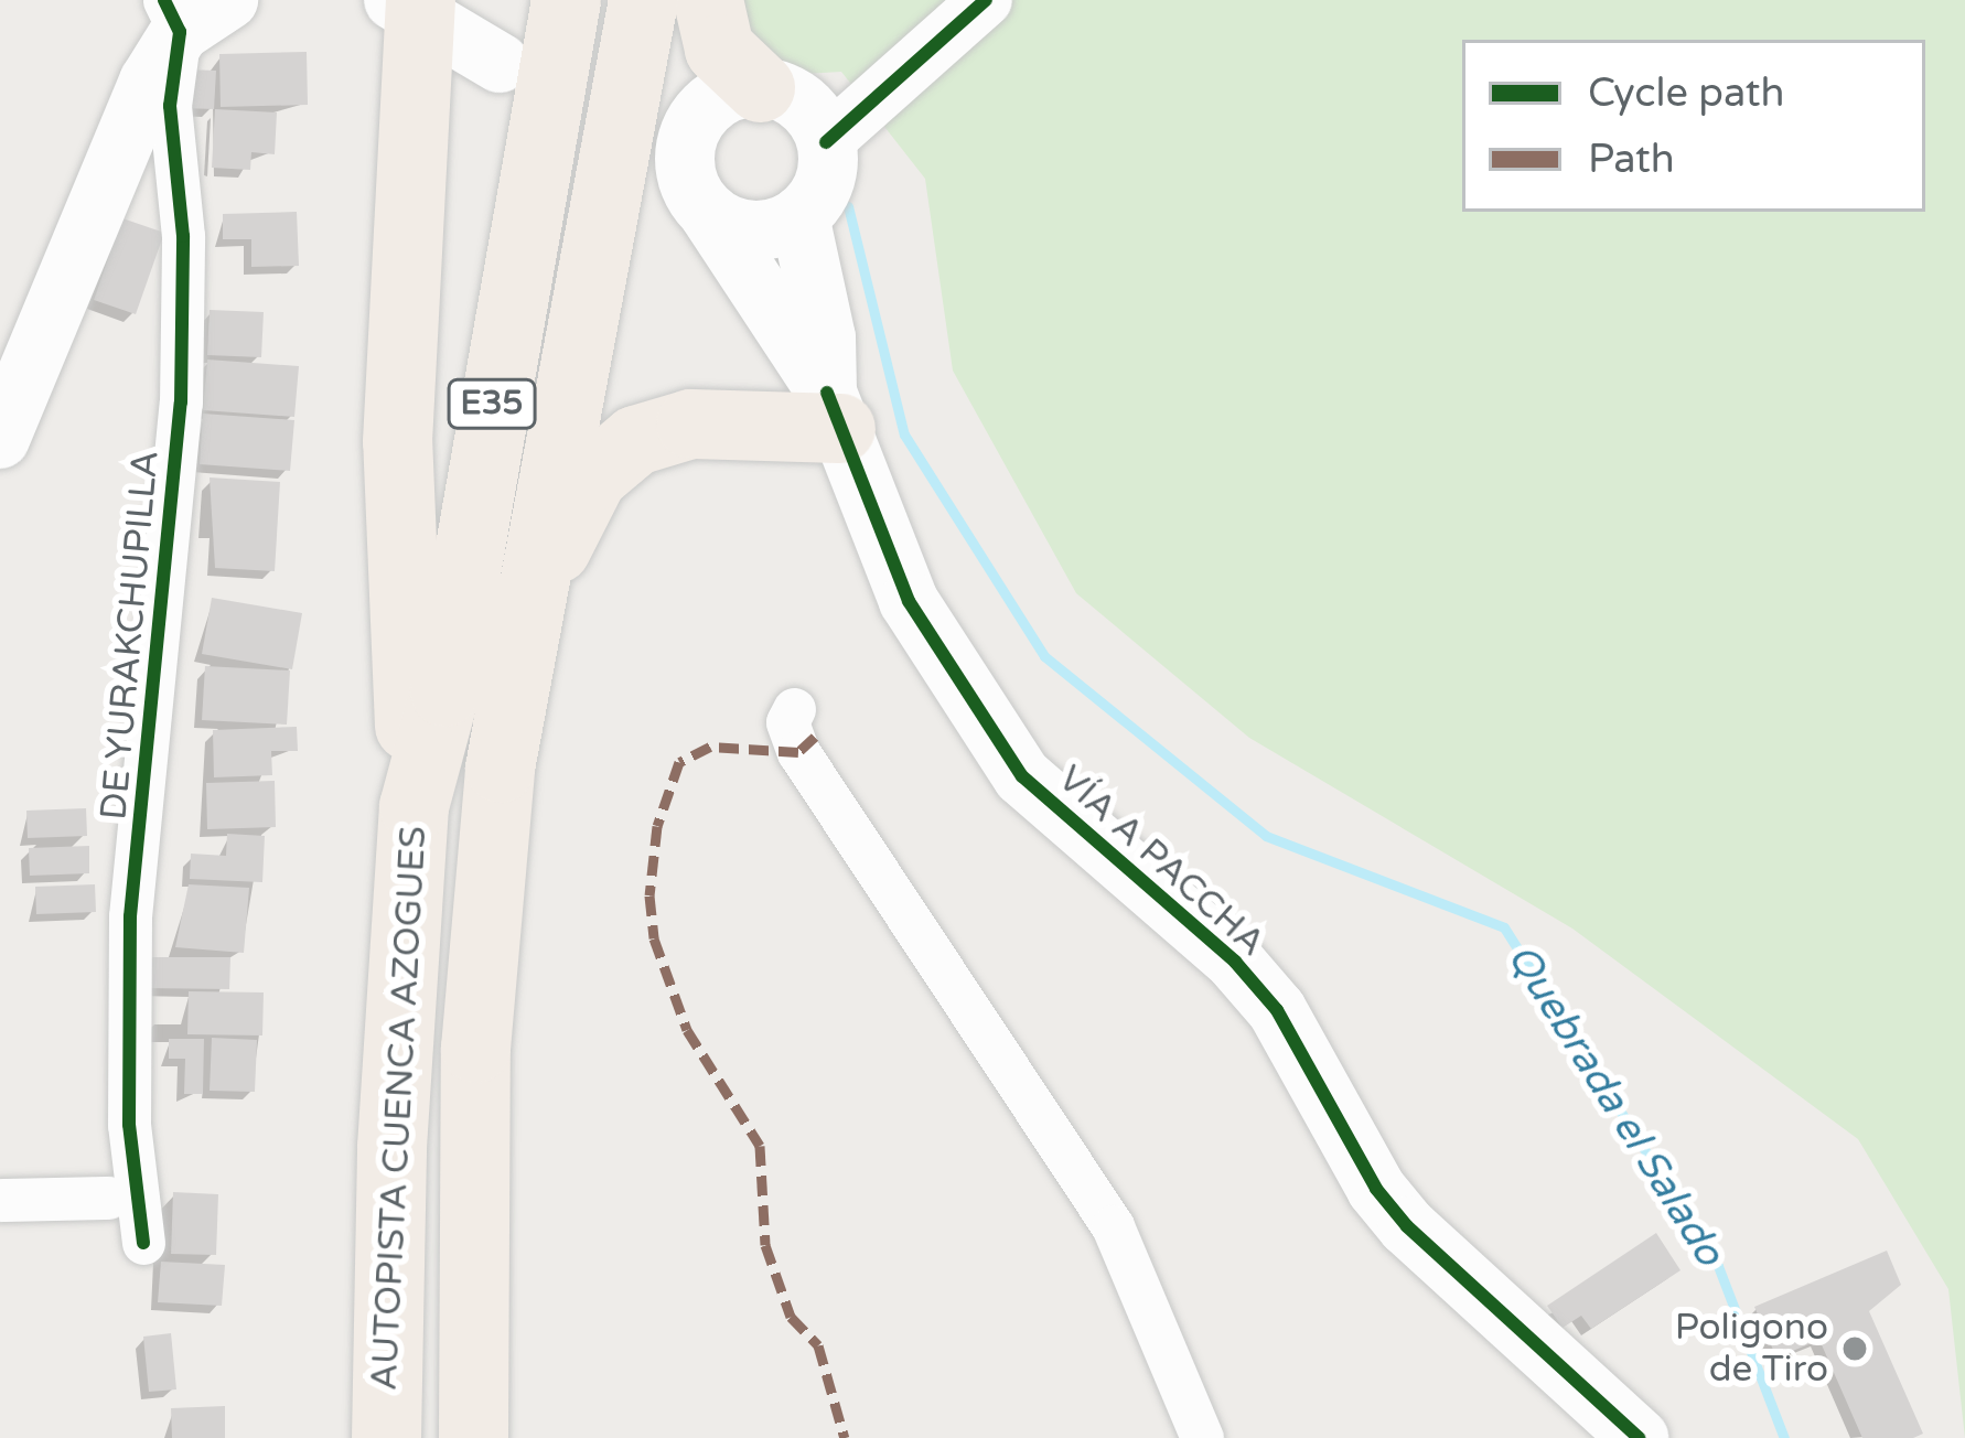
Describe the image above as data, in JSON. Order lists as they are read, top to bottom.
{
  "streets": {
    "highway": ["E35", "AUTOPISTA CUENCA AZOGUES"],
    "main road": ["VÍA A PACCHA"],
    "street": ["DE YURAKCHUPILLA"]
  },
  "water": ["Quebrada el Salado"],
  "places": ["Poligono de Tiro"],
  "legend": ["Cycle path", "Path"]
}
